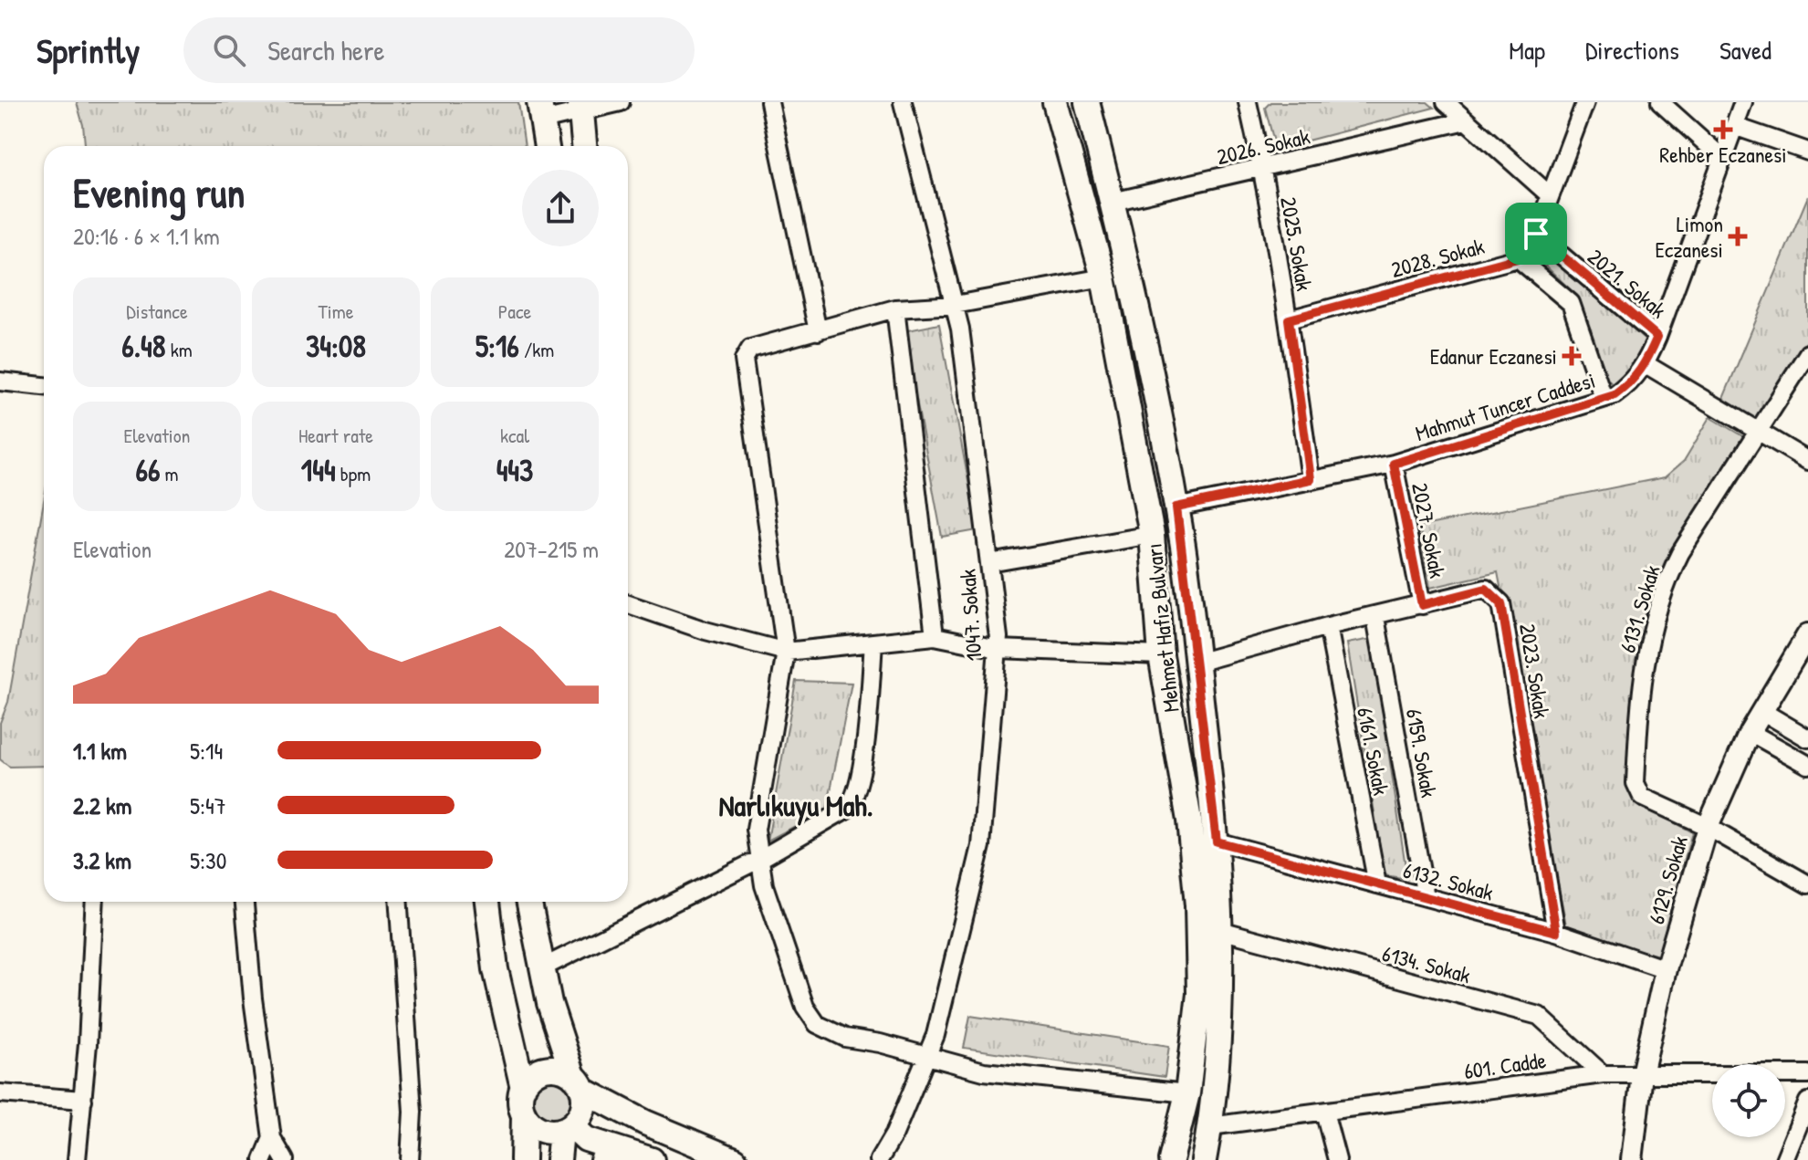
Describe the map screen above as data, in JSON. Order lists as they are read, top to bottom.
{
  "streets": {
    "main road": ["Mehmet Hafız Bulvarı"],
    "street": [
      "2026. Sokak",
      "2025. Sokak",
      "2028. Sokak",
      "2021. Sokak",
      "Mahmut Tuncer Caddesi",
      "2027. Sokak",
      "6131. Sokak",
      "1047. Sokak",
      "2023. Sokak",
      "6161. Sokak",
      "6159. Sokak",
      "6129. Sokak",
      "6132. Sokak",
      "6134. Sokak",
      "601. Cadde"
    ]
  },
  "crossings": [
    ["2026. Sokak", "2025. Sokak"],
    ["2026. Sokak", "Mehmet Hafız Bulvarı"],
    ["2025. Sokak", "2028. Sokak"],
    ["2025. Sokak", "Mahmut Tuncer Caddesi"],
    ["2028. Sokak", "2021. Sokak"],
    ["2021. Sokak", "Mahmut Tuncer Caddesi"],
    ["Mahmut Tuncer Caddesi", "2027. Sokak"],
    ["Mahmut Tuncer Caddesi", "Mehmet Hafız Bulvarı"],
    ["2027. Sokak", "2023. Sokak"],
    ["6131. Sokak", "6129. Sokak"],
    ["Mehmet Hafız Bulvarı", "2023. Sokak"],
    ["Mehmet Hafız Bulvarı", "6132. Sokak"],
    ["Mehmet Hafız Bulvarı", "6134. Sokak"],
    ["Mehmet Hafız Bulvarı", "601. Cadde"],
    ["2023. Sokak", "6161. Sokak"],
    ["2023. Sokak", "6159. Sokak"],
    ["2023. Sokak", "6132. Sokak"],
    ["6161. Sokak", "6132. Sokak"],
    ["6159. Sokak", "6132. Sokak"],
    ["6129. Sokak", "6132. Sokak"],
    ["6129. Sokak", "601. Cadde"],
    ["6134. Sokak", "601. Cadde"]
  ],
  "districts": ["Narlıkuyu Mah."],
  "places": {
    "health": ["Rehber Eczanesi", "Limon Eczanesi", "Edanur Eczanesi"]
  },
  "page": {
    "header": "Sprintly",
    "search": "Search here",
    "nav": ["Map", "Directions", "Saved"],
    "heading": ["Evening run", "20:16 · 6 × 1.1 km"],
    "stats": [
      ["Distance", "6.48 km"],
      ["Time", "34:08"],
      ["Pace", "5:16 /km"],
      ["Elevation", "66 m"],
      ["Heart rate", "144 bpm"],
      ["kcal", "443"]
    ],
    "chart": ["Elevation", "207–215 m"],
    "list": [
      {
        "name": "1.1 km",
        "note": "5:14"
      },
      {
        "name": "2.2 km",
        "note": "5:47"
      },
      {
        "name": "3.2 km",
        "note": "5:30"
      }
    ]
  }
}
